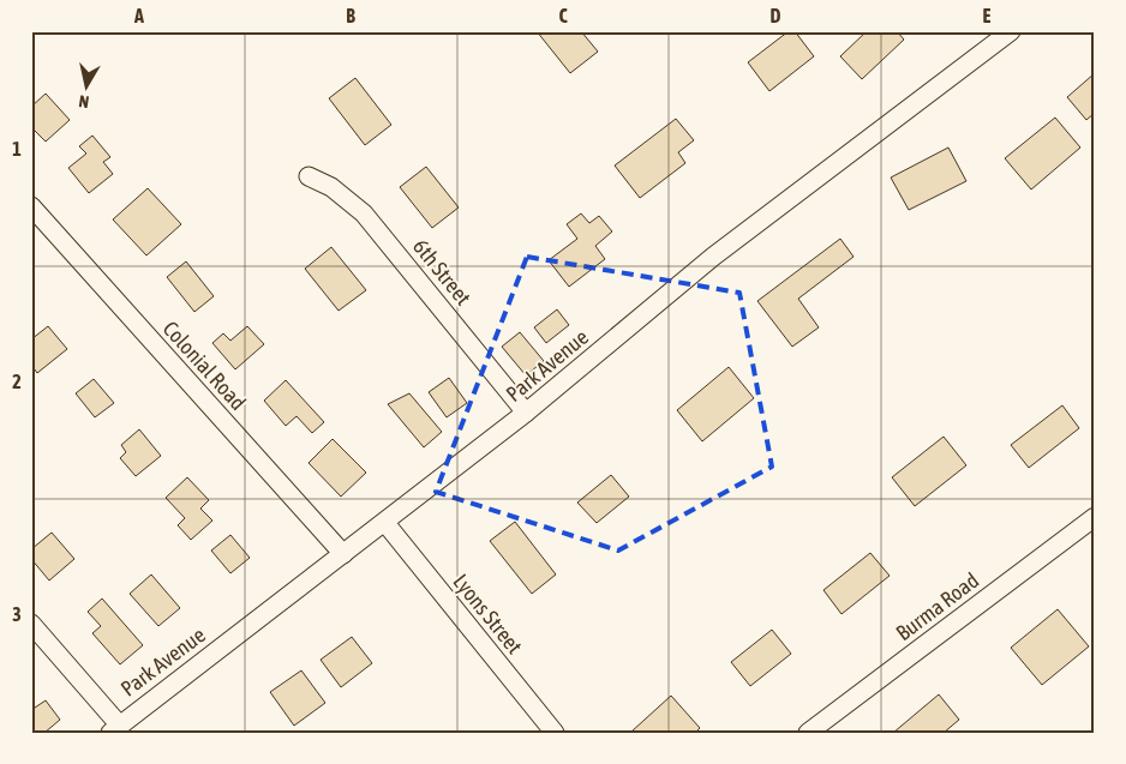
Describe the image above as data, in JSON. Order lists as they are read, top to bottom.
{
  "streets": {
    "street": [
      "6th Street",
      "Colonial Road",
      "Park Avenue",
      "Burma Road",
      "Lyons Street"
    ]
  },
  "crossings": [
    ["6th Street", "Park Avenue"],
    ["Colonial Road", "Park Avenue"],
    ["Park Avenue", "Lyons Street"]
  ],
  "north": "bottom",
  "grid": {
    "columns": [
      "A",
      "B",
      "C",
      "D",
      "E"
    ],
    "rows": ["1", "2", "3"]
  }
}
